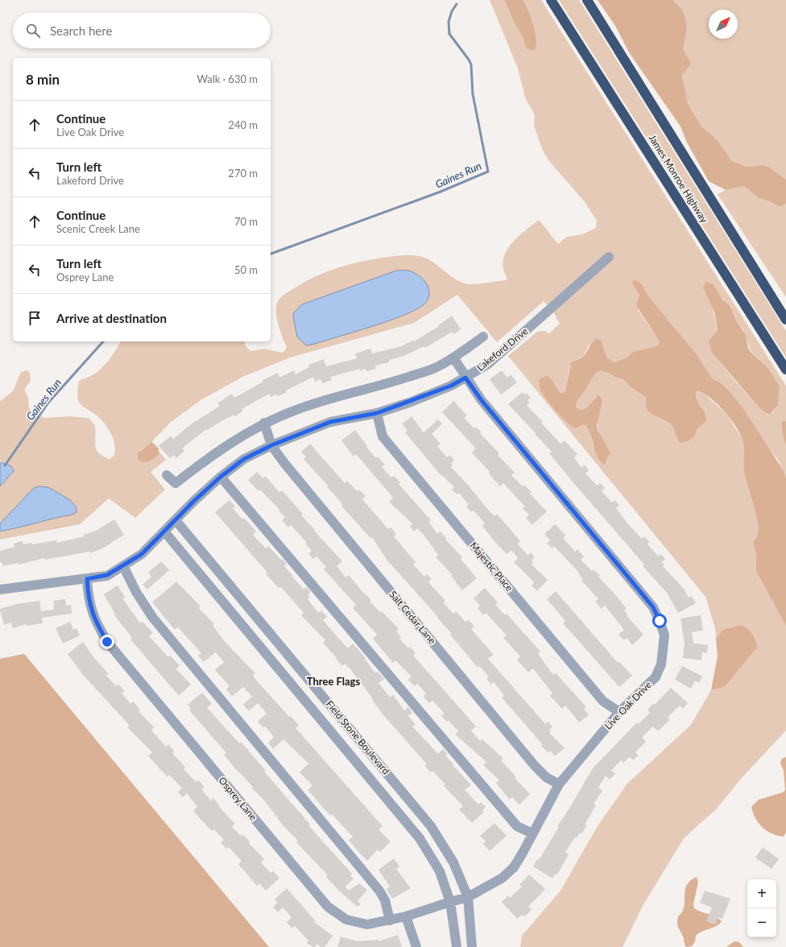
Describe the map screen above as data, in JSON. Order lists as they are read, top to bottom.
{
  "streets": {
    "highway": ["James Monroe Highway"],
    "street": [
      "Lakeford Drive",
      "Majestic Place",
      "Salt Cedar Lane",
      "Live Oak Drive",
      "Field Stone Boulevard",
      "Osprey Lane"
    ]
  },
  "crossings": [
    ["Lakeford Drive", "Majestic Place"],
    ["Lakeford Drive", "Salt Cedar Lane"],
    ["Lakeford Drive", "Live Oak Drive"],
    ["Lakeford Drive", "Field Stone Boulevard"],
    ["Lakeford Drive", "Osprey Lane"],
    ["Majestic Place", "Live Oak Drive"],
    ["Salt Cedar Lane", "Live Oak Drive"],
    ["Live Oak Drive", "Field Stone Boulevard"],
    ["Live Oak Drive", "Osprey Lane"],
    ["Field Stone Boulevard", "Osprey Lane"]
  ],
  "districts": ["Three Flags"],
  "water": ["Gaines Run"],
  "north": "top right",
  "page": {
    "search": "Search here",
    "heading": ["8 min", "Walk · 630 m"],
    "list": [
      ["Continue", "Live Oak Drive", "240 m"],
      ["Turn left", "Lakeford Drive", "270 m"],
      ["Continue", "Scenic Creek Lane", "70 m"],
      ["Turn left", "Osprey Lane", "50 m"],
      "Arrive at destination"
    ],
    "map_buttons": ["+", "−"]
  }
}
